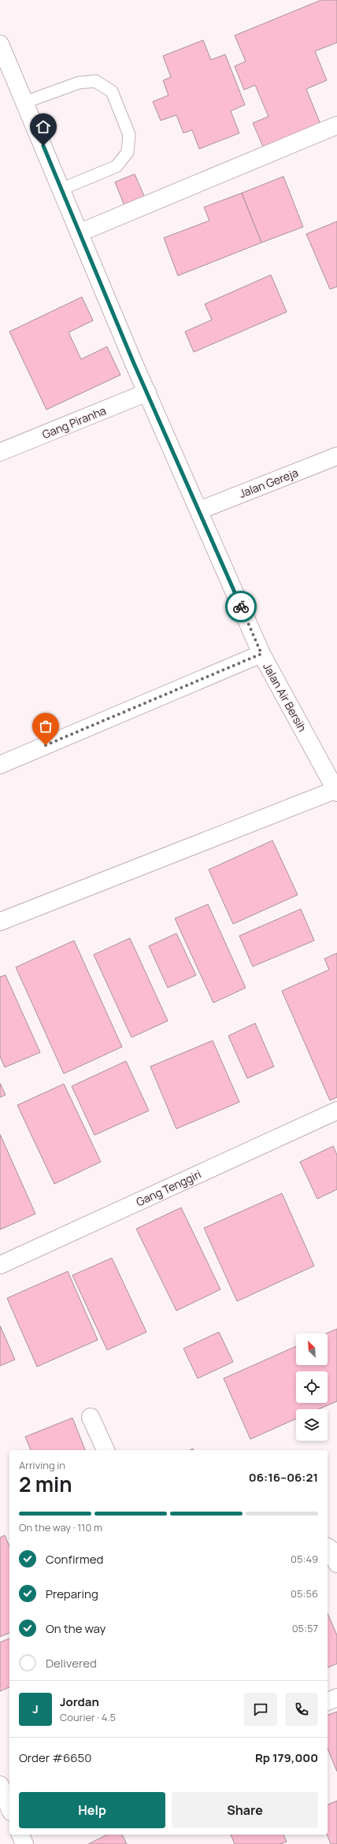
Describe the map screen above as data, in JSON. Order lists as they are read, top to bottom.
{
  "streets": {
    "street": [
      "Gang Piranha",
      "Jalan Gereja",
      "Jalan Air Bersih",
      "Gang Tenggiri"
    ]
  },
  "crossings": [
    ["Gang Piranha", "Jalan Air Bersih"],
    ["Jalan Gereja", "Jalan Air Bersih"]
  ],
  "north": "top left",
  "page": {
    "heading": ["2 min", "Arriving in", "06:16–06:21"],
    "panel": [
      "Jordan",
      "Courier · 4.5",
      "Order #6650",
      "Rp 179,000"
    ],
    "bar": "On the way · 110 m",
    "list": [
      ["Confirmed", "05:49"],
      ["Preparing", "05:56"],
      ["On the way", "05:57"],
      "Delivered"
    ],
    "round": "J",
    "buttons": ["Help", "Share"]
  }
}
